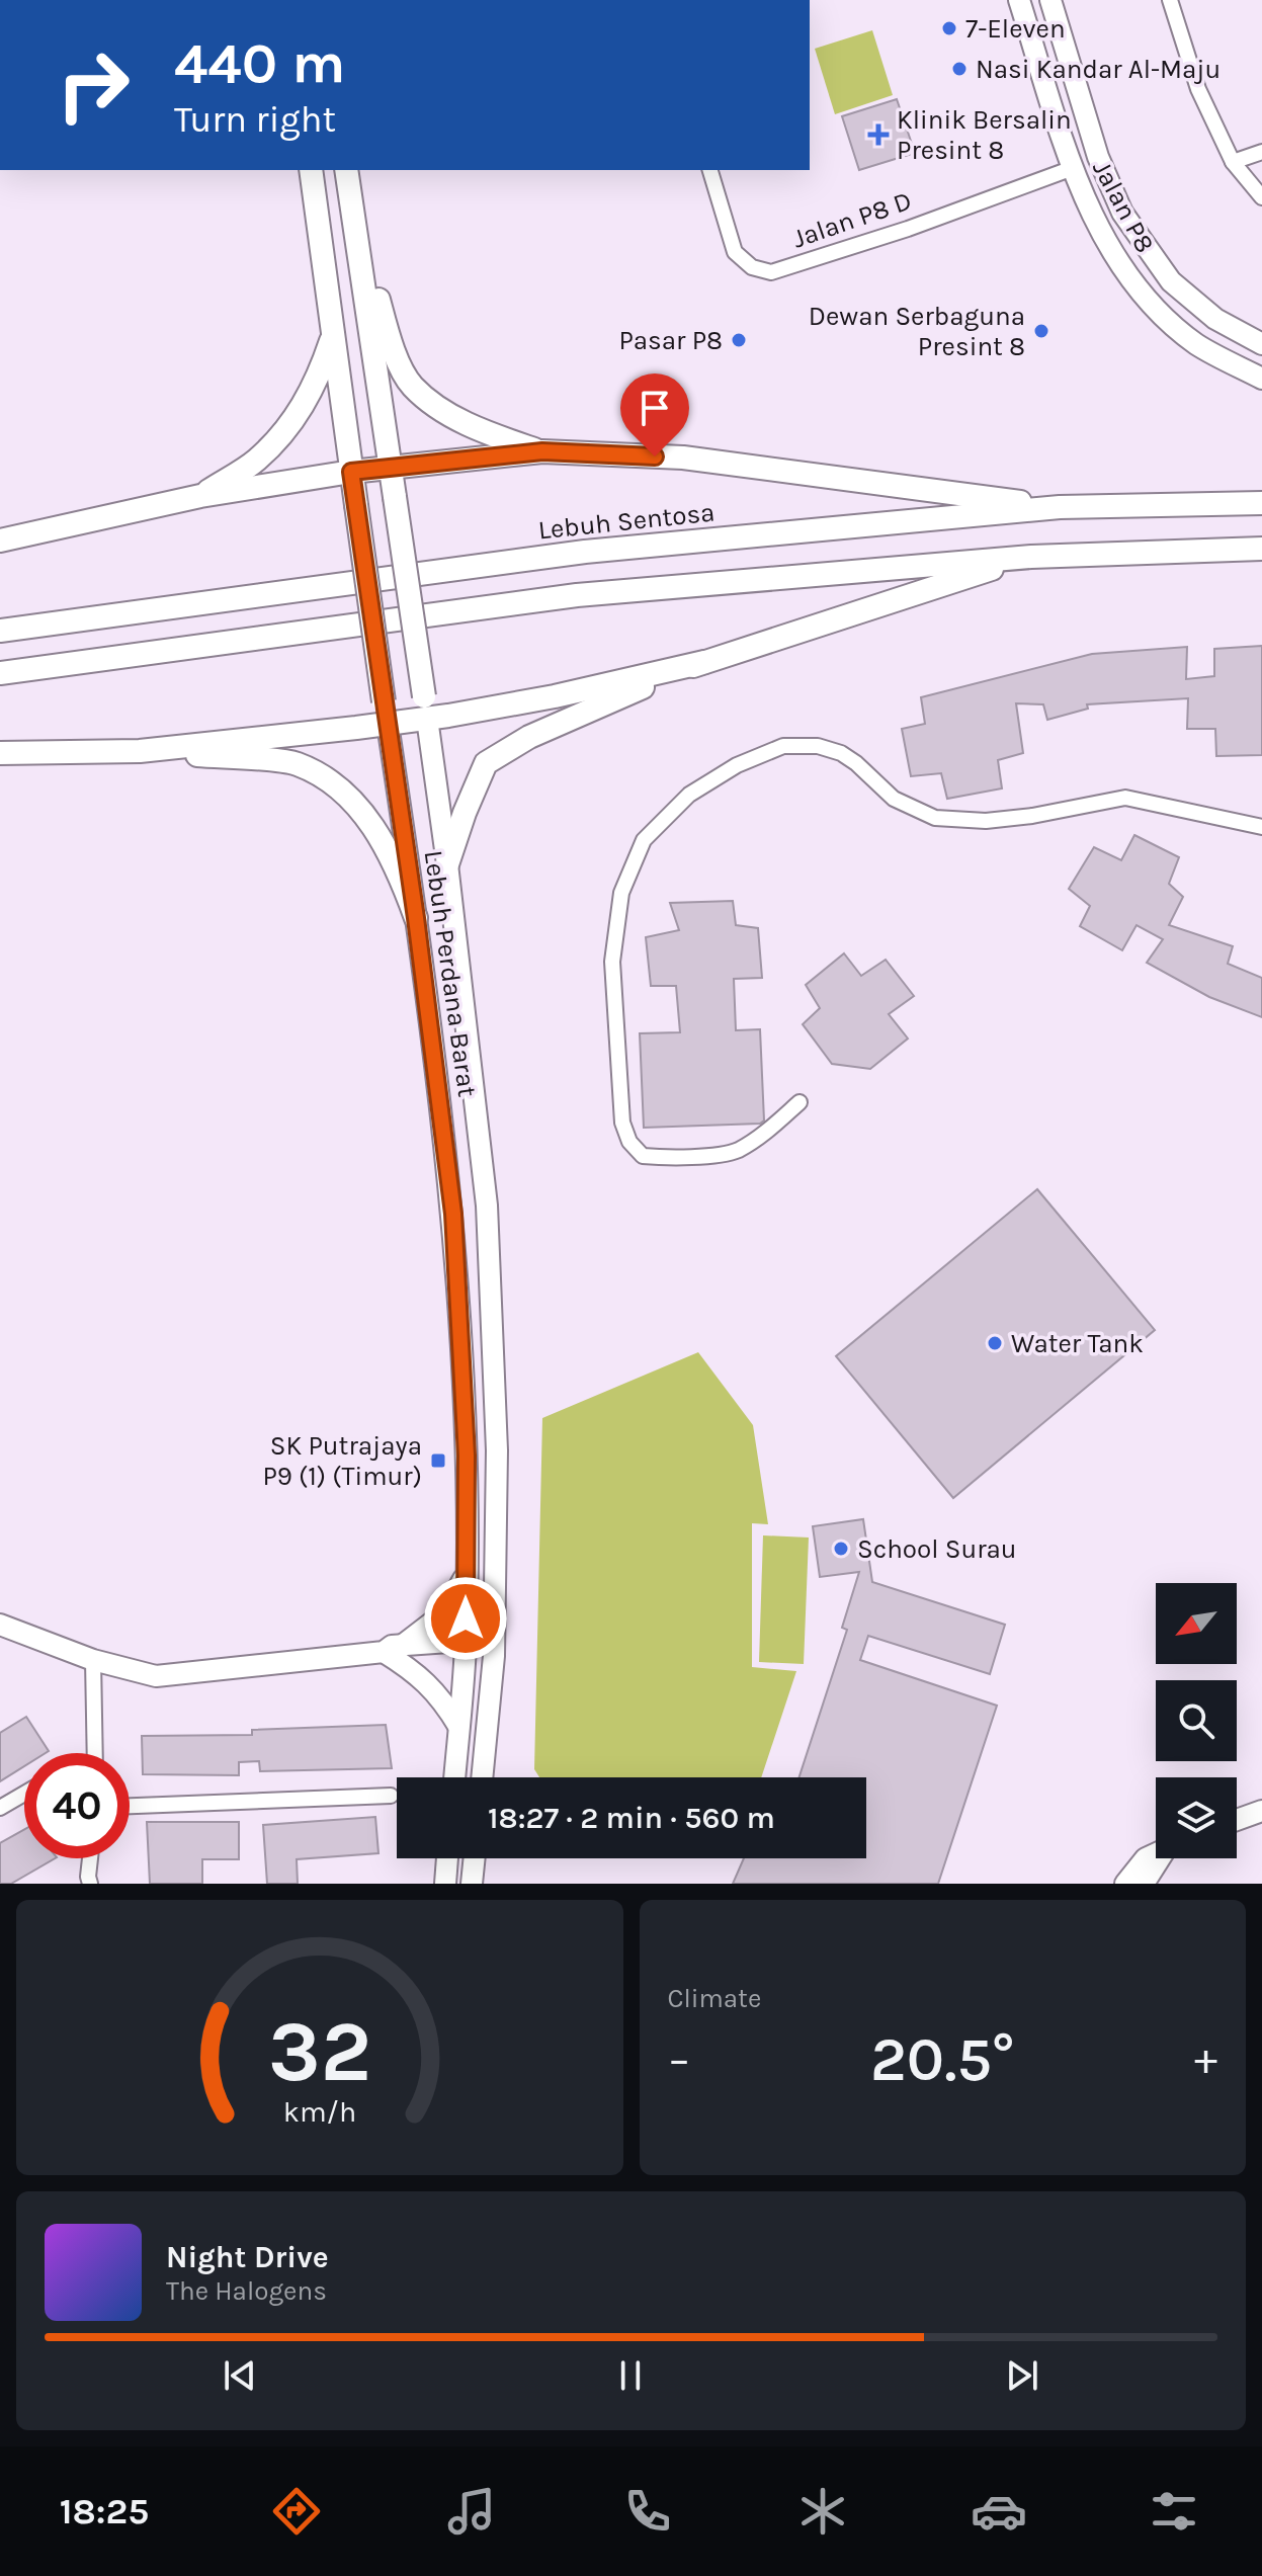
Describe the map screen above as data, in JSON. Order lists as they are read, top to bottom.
{
  "streets": {
    "main road": ["Lebuh Sentosa", "Lebuh Perdana Barat"],
    "street": ["Jalan P8", "Jalan P8 D"]
  },
  "crossings": [
    ["Jalan P8", "Jalan P8 D"]
  ],
  "places": {
    "other": [
      "7-Eleven",
      "Nasi Kandar Al-Maju",
      "Dewan Serbaguna Presint 8",
      "Pasar P8",
      "Water Tank",
      "School Surau"
    ],
    "health": ["Klinik Bersalin Presint 8"],
    "transit": ["SK Putrajaya P9 (1) (Timur)"]
  },
  "north": "bottom left",
  "page": {
    "turn": ["440 m", "Turn right"],
    "limit": "40",
    "trip": "18:27 · 2 min · 560 m",
    "tile": "Climate",
    "heat": ["−", "20.5°", "+"],
    "song": ["Night Drive", "The Halogens"],
    "tabs": "18:25",
    "gauge": ["32", "km/h"]
  }
}
